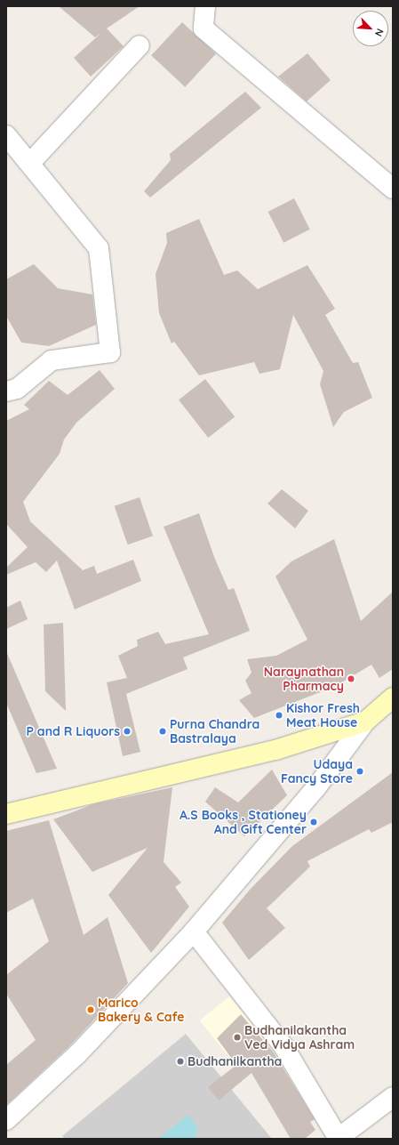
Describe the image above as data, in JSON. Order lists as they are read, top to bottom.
{
  "places": [
    "Naraynathan Pharmacy",
    "Kishor Fresh Meat House",
    "P and R Liquors",
    "Purna Chandra Bastralaya",
    "Udaya Fancy Store",
    "A.S Books , Stationey And Gift Center",
    "Marico Bakery & Cafe",
    "Budhanilakantha Ved Vidya Ashram",
    "Budhanilkantha"
  ],
  "north": "bottom right"
}
